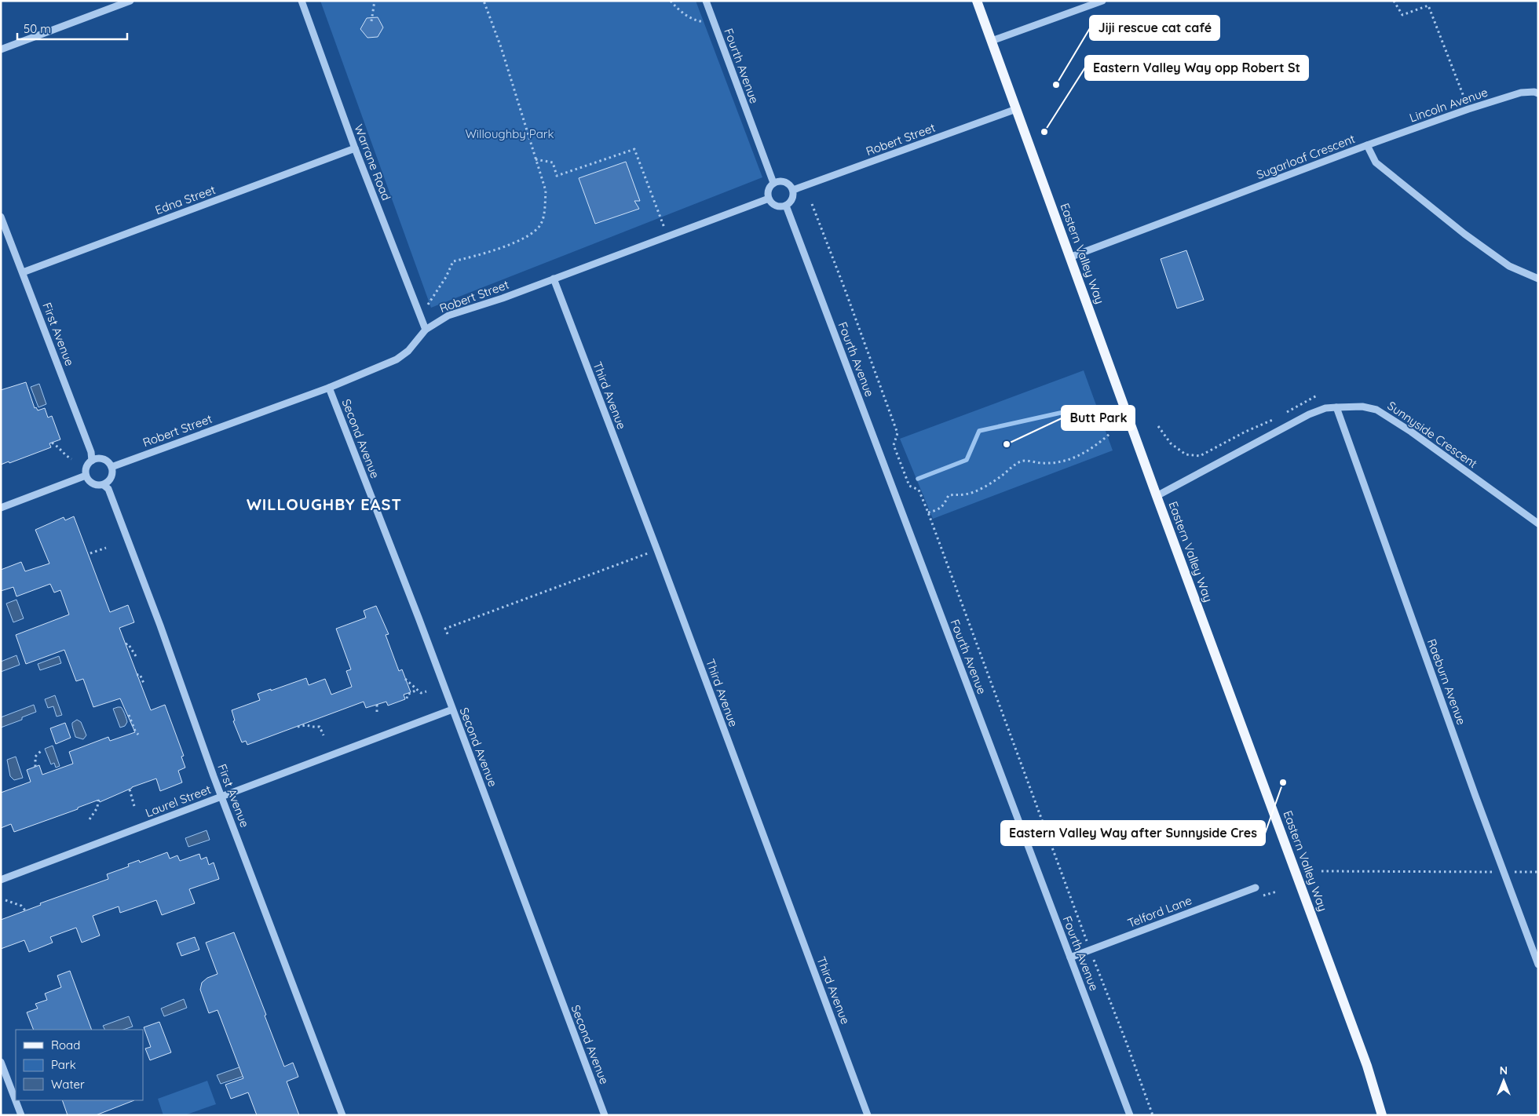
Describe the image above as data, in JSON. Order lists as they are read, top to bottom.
{
  "streets": {
    "main road": ["Eastern Valley Way"],
    "street": [
      "Fourth Avenue",
      "Lincoln Avenue",
      "Robert Street",
      "Sugarloaf Crescent",
      "Warrane Road",
      "Edna Street",
      "First Avenue",
      "Third Avenue",
      "Sunnyside Crescent",
      "Second Avenue",
      "Raeburn Avenue",
      "Laurel Street",
      "Telford Lane"
    ]
  },
  "crossings": [
    ["Fourth Avenue", "Robert Street"],
    ["Fourth Avenue", "Telford Lane"],
    ["Lincoln Avenue", "Sugarloaf Crescent"],
    ["Robert Street", "Warrane Road"],
    ["Robert Street", "Eastern Valley Way"],
    ["Robert Street", "First Avenue"],
    ["Robert Street", "Third Avenue"],
    ["Robert Street", "Second Avenue"],
    ["Sugarloaf Crescent", "Eastern Valley Way"],
    ["Warrane Road", "Edna Street"],
    ["Edna Street", "First Avenue"],
    ["Eastern Valley Way", "Sunnyside Crescent"],
    ["First Avenue", "Laurel Street"],
    ["Sunnyside Crescent", "Raeburn Avenue"],
    ["Second Avenue", "Laurel Street"]
  ],
  "districts": ["WILLOUGHBY EAST"],
  "parks": ["Willoughby Park"],
  "places": [
    "Jiji rescue cat café",
    "Eastern Valley Way opp Robert St",
    "Butt Park",
    "Eastern Valley Way after Sunnyside Cres"
  ],
  "legend": ["Road", "Park", "Water"],
  "scale_bar": "50 m",
  "north": "top"
}
